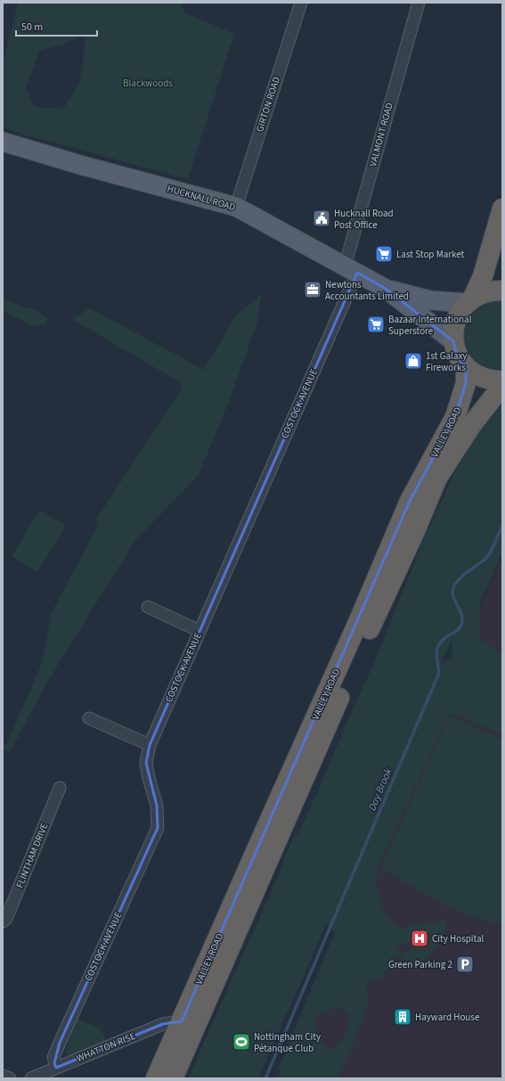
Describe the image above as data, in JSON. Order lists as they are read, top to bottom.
{
  "streets": {
    "highway": ["VALLEY ROAD"],
    "main road": ["HUCKNALL ROAD"],
    "street": [
      "GIRTON ROAD",
      "VALMONT ROAD",
      "COSTOCK AVENUE",
      "FLINTHAM DRIVE",
      "WHATTON RISE"
    ]
  },
  "crossings": [
    ["GIRTON ROAD", "HUCKNALL ROAD"],
    ["VALMONT ROAD", "HUCKNALL ROAD"],
    ["VALMONT ROAD", "COSTOCK AVENUE"],
    ["HUCKNALL ROAD", "COSTOCK AVENUE"],
    ["COSTOCK AVENUE", "WHATTON RISE"],
    ["VALLEY ROAD", "WHATTON RISE"]
  ],
  "water": ["Day Brook"],
  "parks": ["Blackwoods"],
  "places": {
    "public building": ["Hucknall Road Post Office"],
    "supermarket": ["Last Stop Market", "Bazaar International Superstore"],
    "office": ["Newtons Accountants Limited"],
    "shop": ["1st Galaxy Fireworks"],
    "hospital": ["City Hospital"],
    "parking": ["Green Parking 2"],
    "building": ["Hayward House"],
    "sports": ["Nottingham City Pétanque Club"]
  },
  "scale_bar": "50 m"
}
